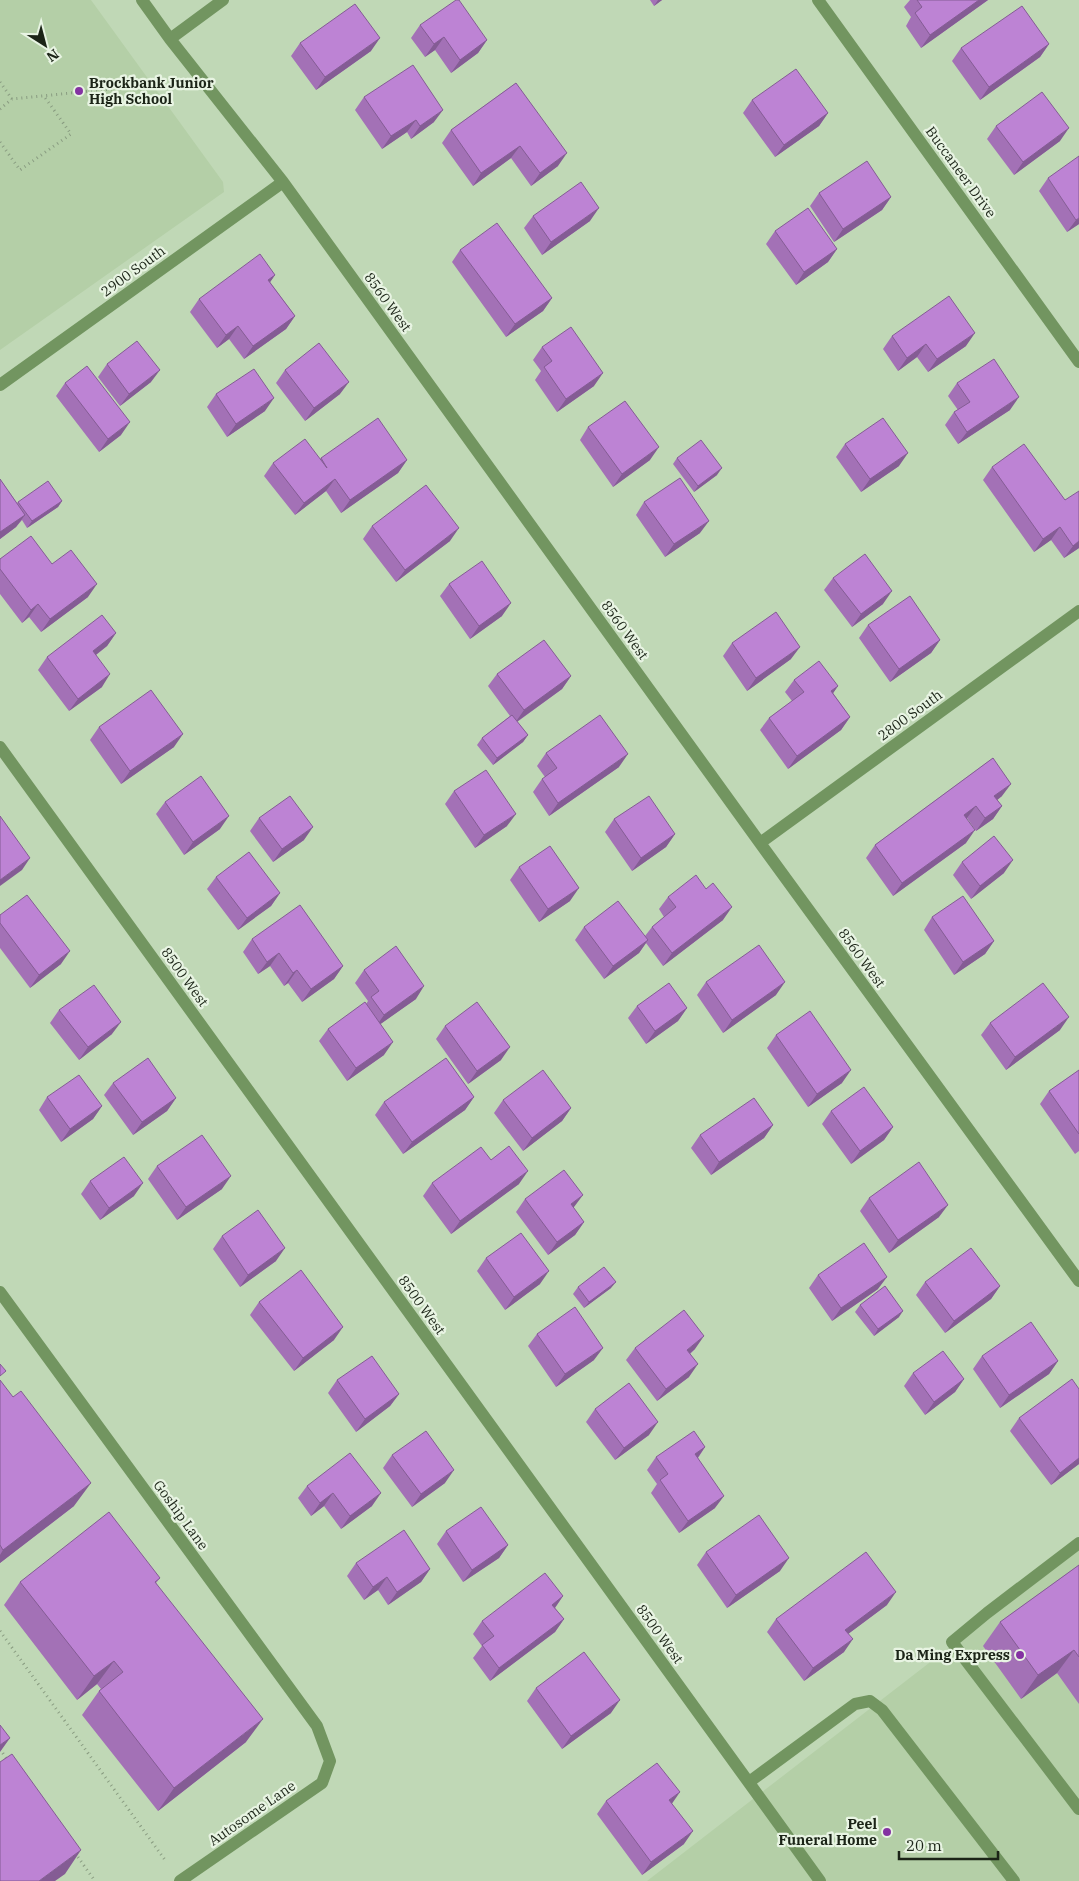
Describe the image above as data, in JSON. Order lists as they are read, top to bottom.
{
  "streets": {
    "street": [
      "Buccaneer Drive",
      "2900 South",
      "8560 West",
      "2800 South",
      "8500 West",
      "Goship Lane",
      "Autosome Lane"
    ]
  },
  "crossings": [
    ["2900 South", "8560 West"],
    ["8560 West", "2800 South"],
    ["Goship Lane", "Autosome Lane"]
  ],
  "places": ["Brockbank Junior High School", "Da Ming Express", "Peel Funeral Home"],
  "scale_bar": "20 m",
  "north": "bottom right"
}
